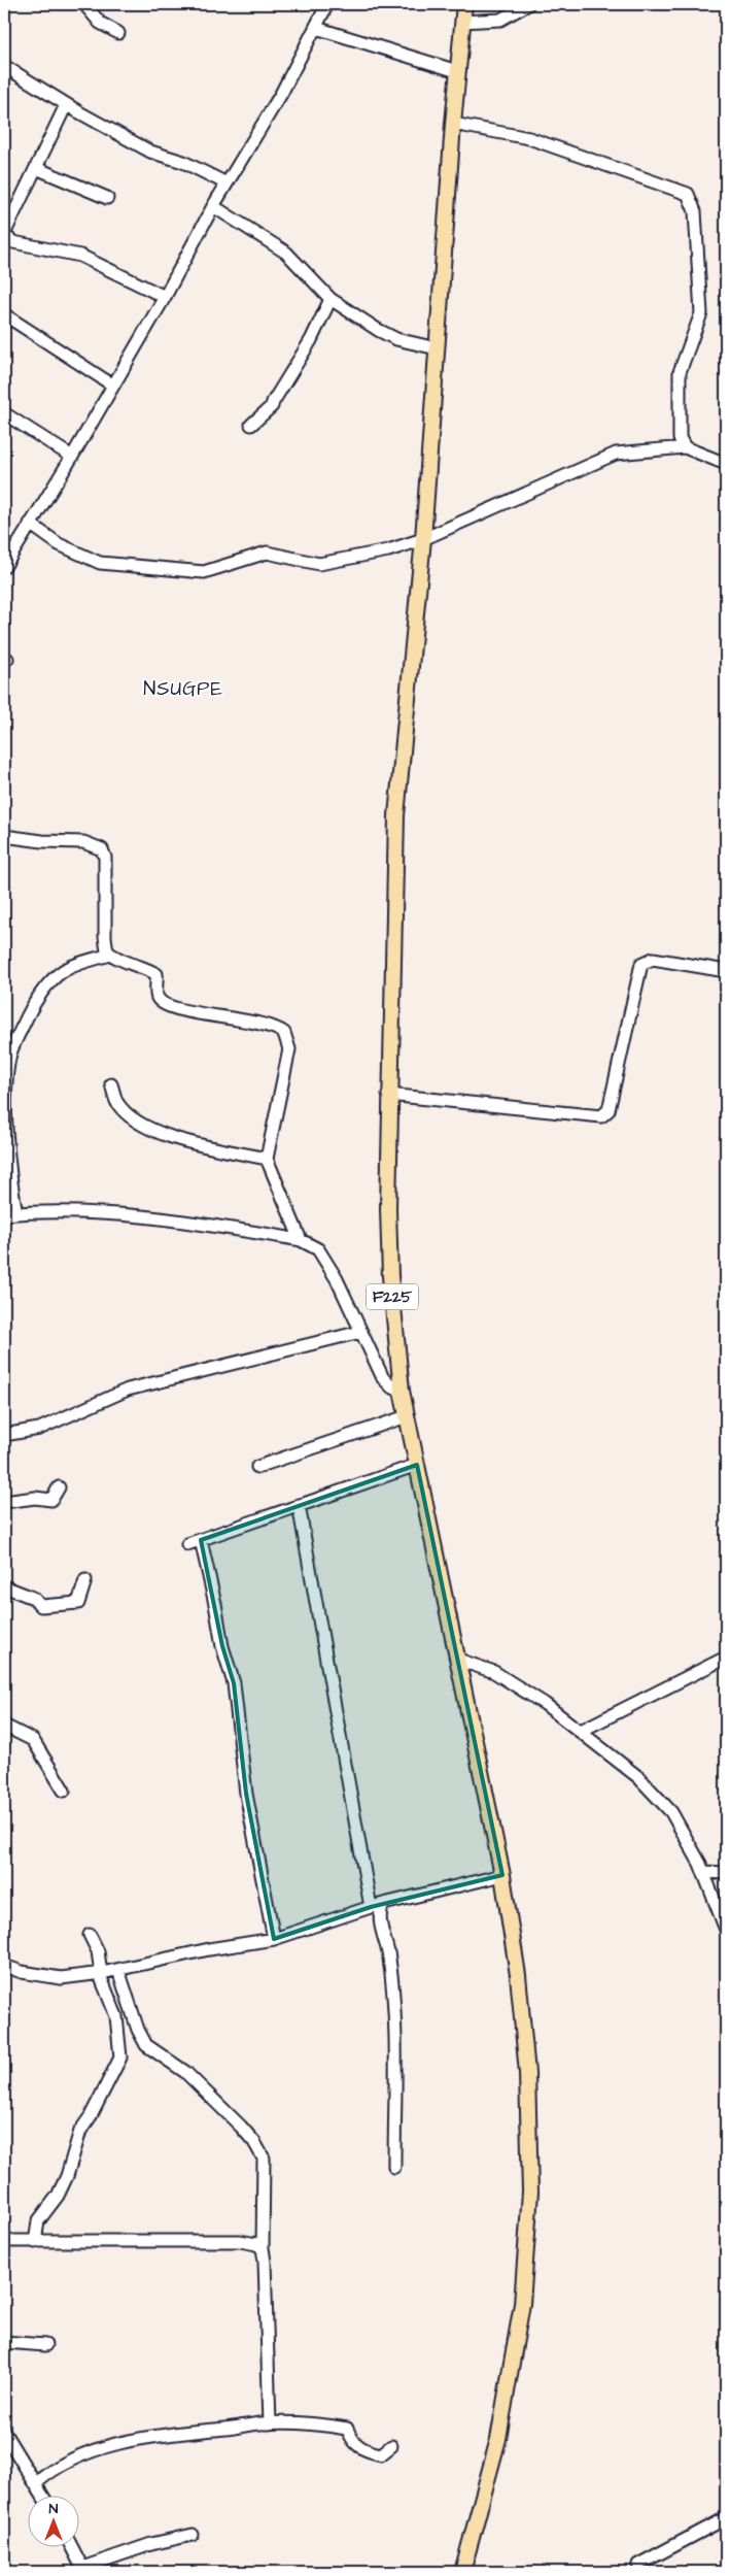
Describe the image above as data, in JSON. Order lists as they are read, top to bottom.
{
  "streets": {
    "main road": ["F225"]
  },
  "districts": ["NSUGPE"],
  "north": "top"
}
